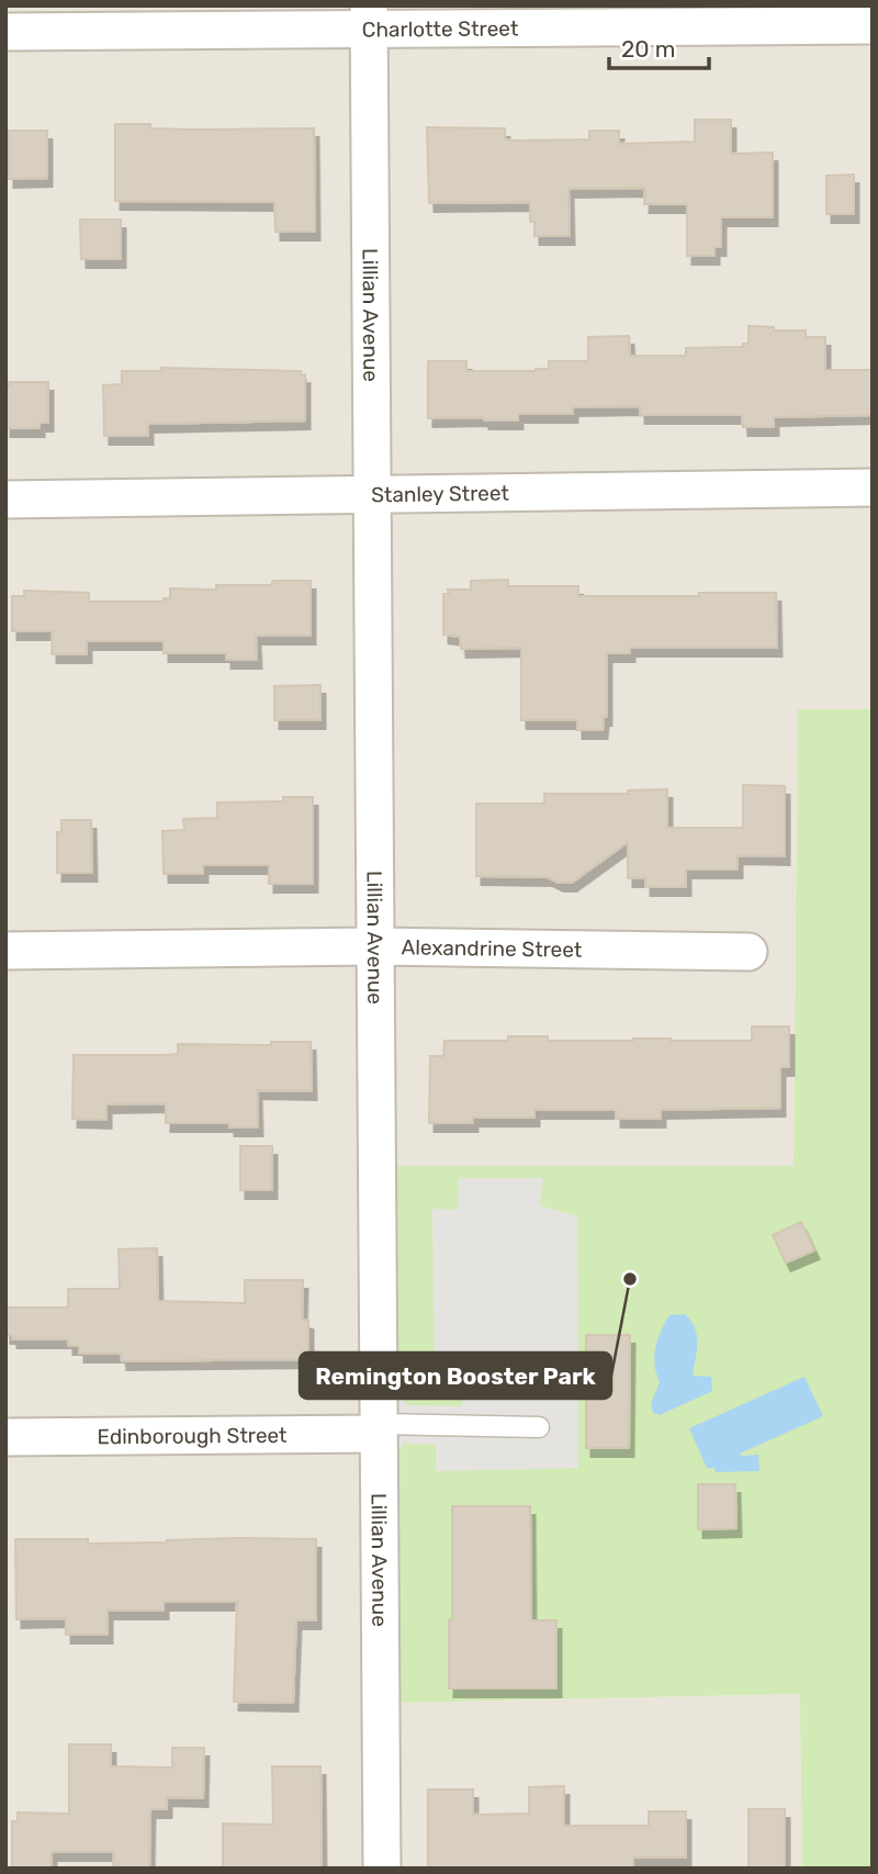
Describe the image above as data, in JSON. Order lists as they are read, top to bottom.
{
  "streets": {
    "street": [
      "Charlotte Street",
      "Lillian Avenue",
      "Stanley Street",
      "Alexandrine Street",
      "Edinborough Street"
    ]
  },
  "crossings": [
    ["Charlotte Street", "Lillian Avenue"],
    ["Lillian Avenue", "Stanley Street"],
    ["Lillian Avenue", "Alexandrine Street"],
    ["Lillian Avenue", "Edinborough Street"]
  ],
  "places": ["Remington Booster Park"],
  "scale_bar": "20 m"
}
